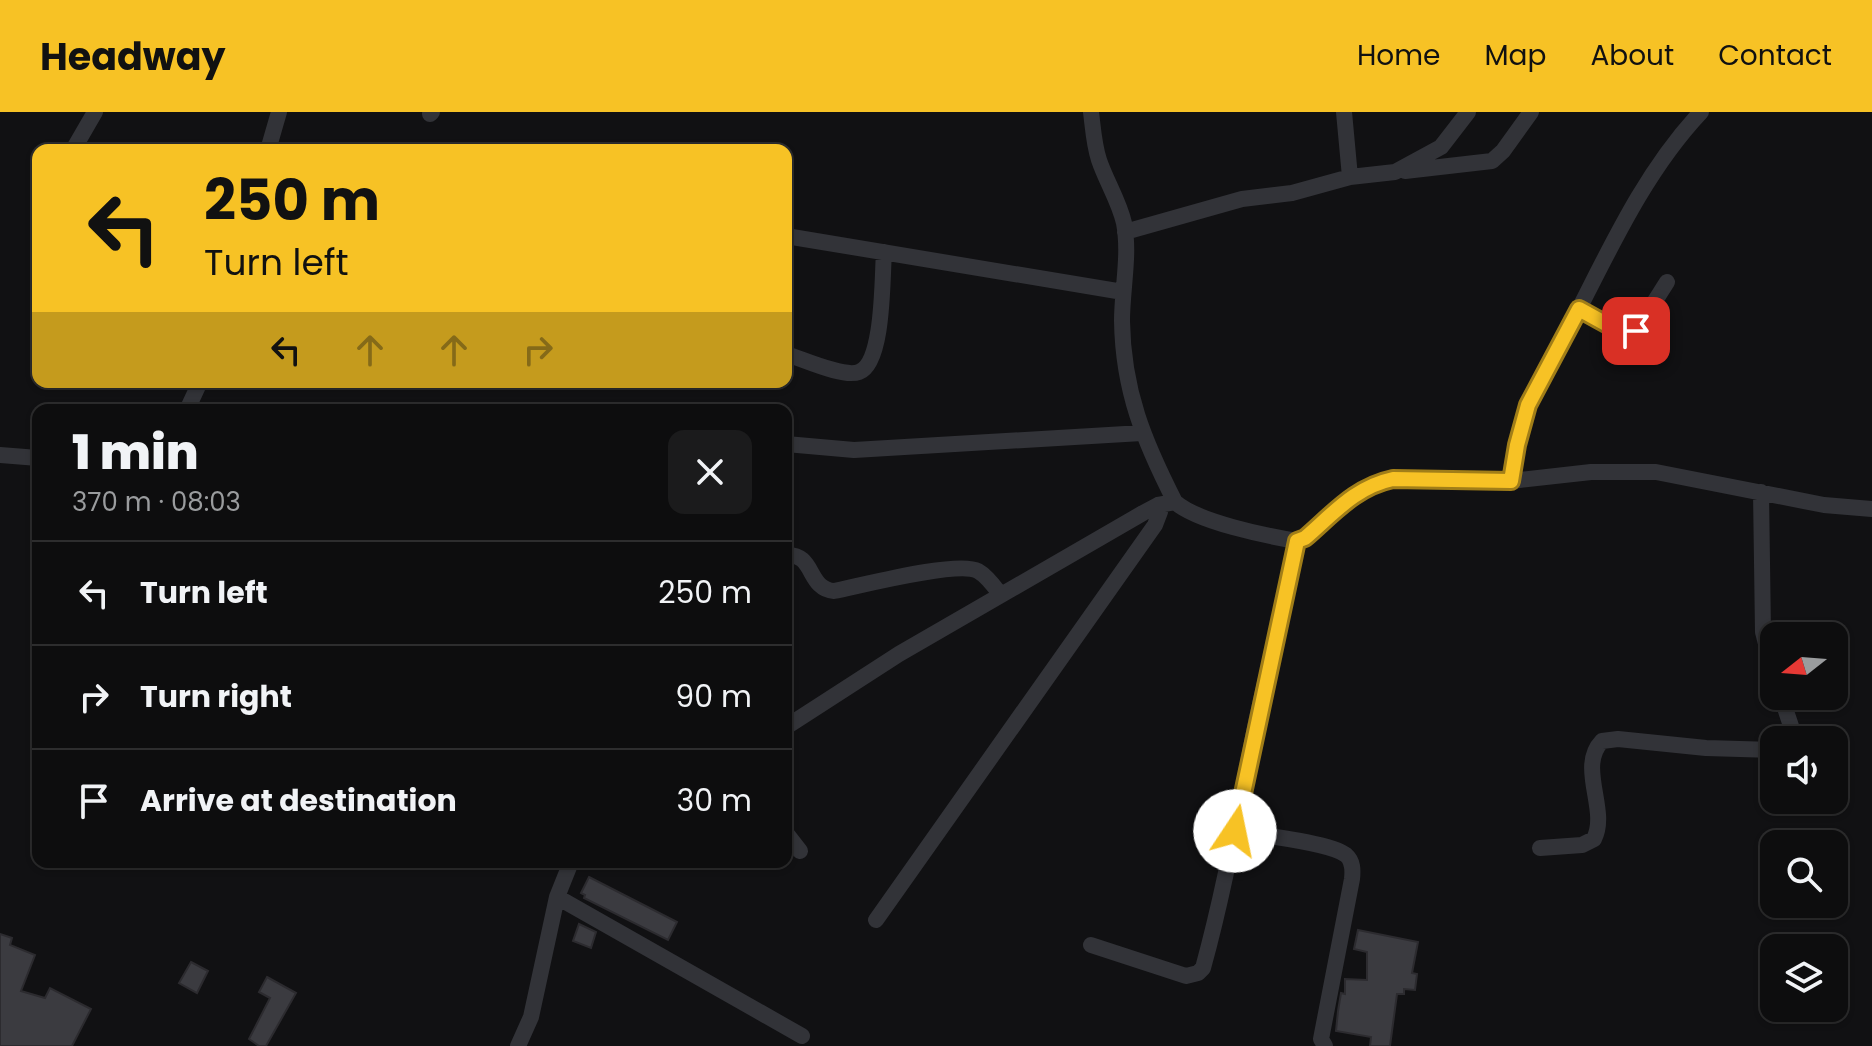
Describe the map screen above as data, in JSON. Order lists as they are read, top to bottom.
{
  "north": "left",
  "page": {
    "header": "Headway",
    "nav": [
      "Home",
      "Map",
      "About",
      "Contact"
    ],
    "turn": ["250 m", "Turn left"],
    "heading": ["1 min", "370 m · 08:03"],
    "list": [
      {
        "name": "Turn left",
        "value": "250 m"
      },
      {
        "name": "Turn right",
        "value": "90 m"
      },
      {
        "name": "Arrive at destination",
        "value": "30 m"
      }
    ]
  }
}
